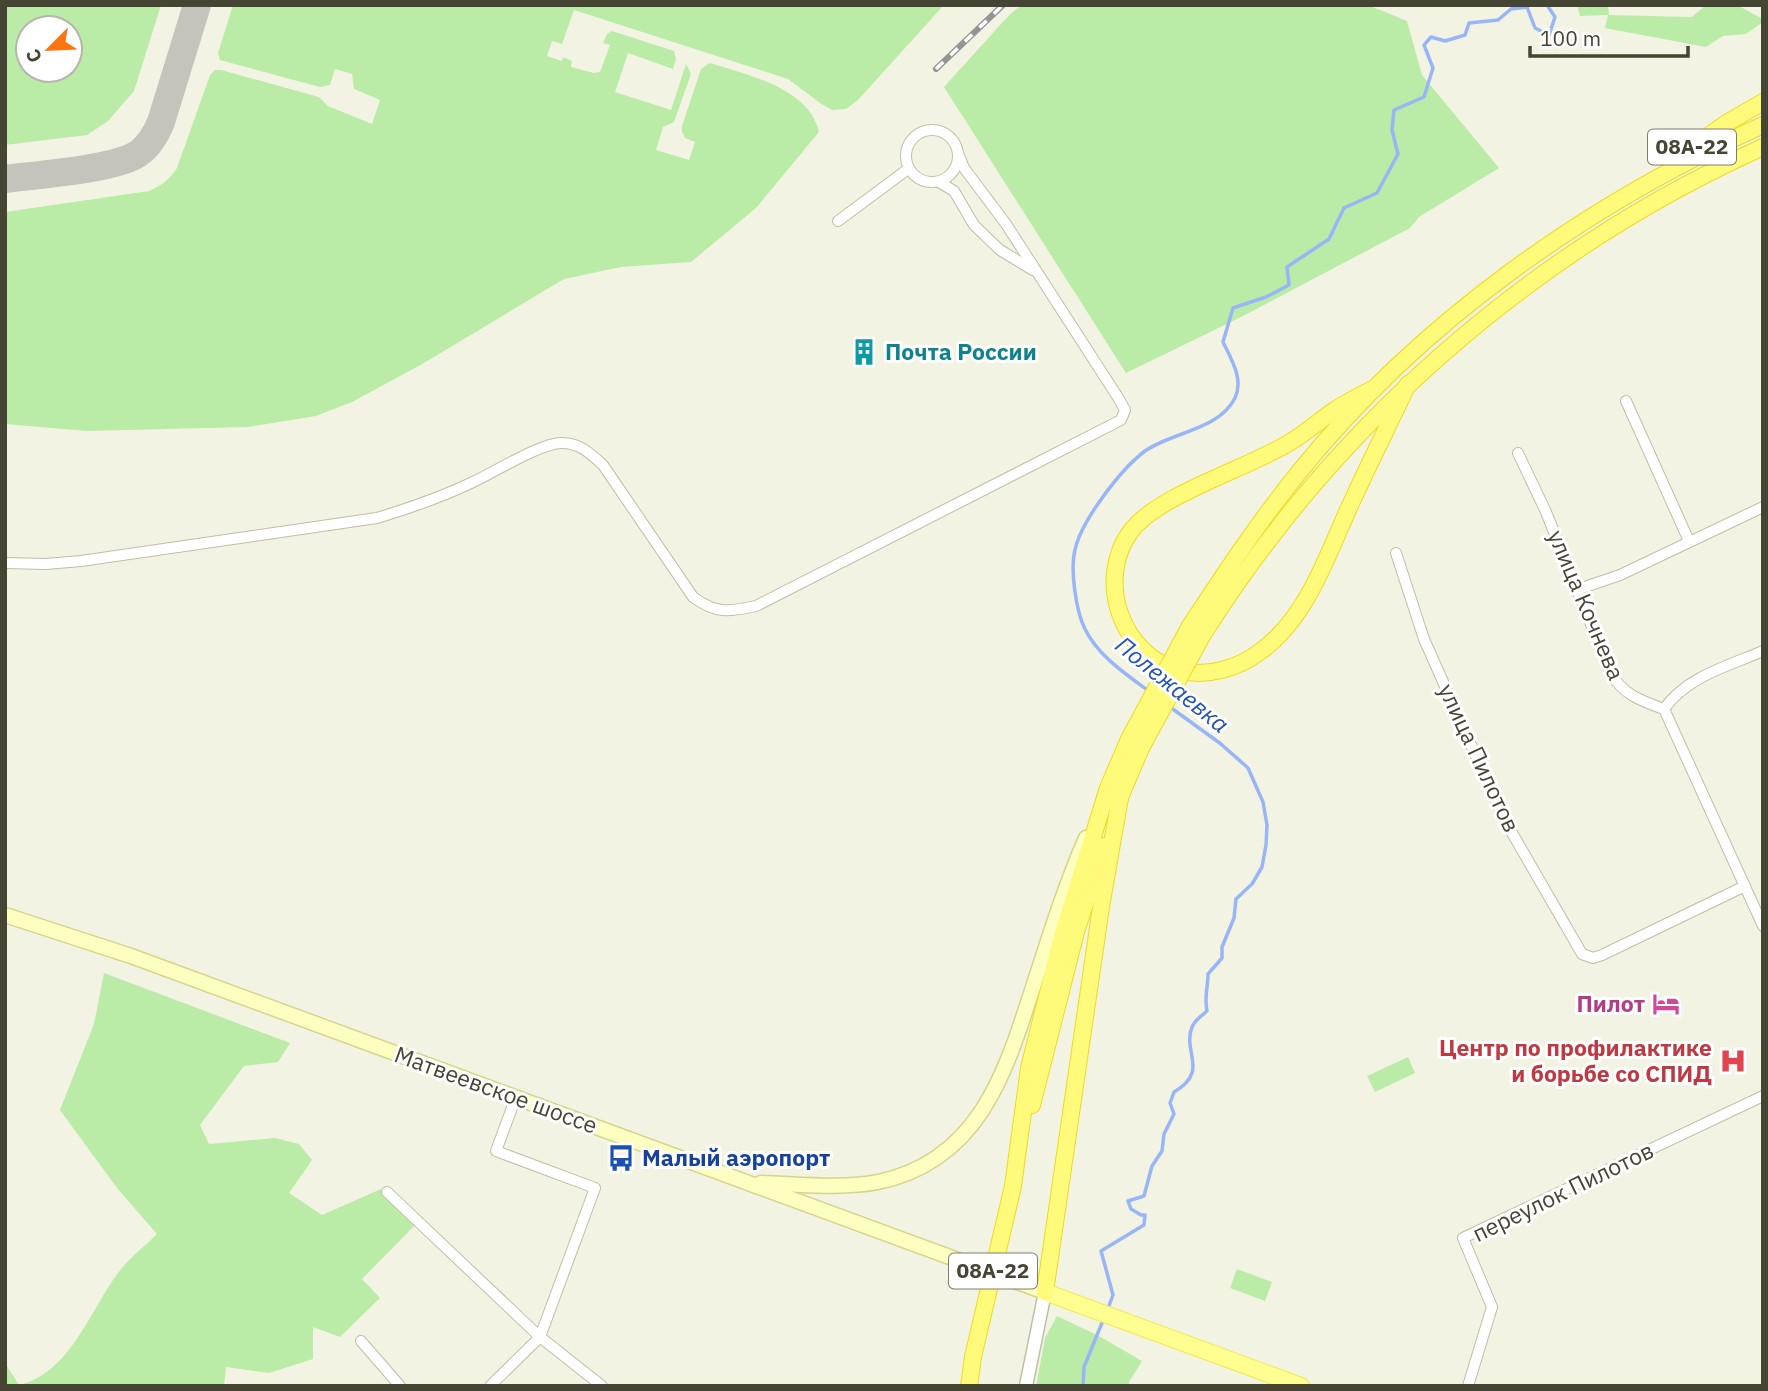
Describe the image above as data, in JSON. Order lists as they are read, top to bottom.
{
  "streets": {
    "highway": ["08А-22"],
    "main road": ["Матвеевское шоссе"],
    "street": ["улица Кочнева", "улица Пилотов", "переулок Пилотов"]
  },
  "water": ["Полежаевка"],
  "places": {
    "building": ["Почта России"],
    "hotel": ["Пилот"],
    "hospital": ["Центр по профилактике и борьбе со СПИД"],
    "bus stop": ["Малый аэропорт"]
  },
  "scale_bar": "100 m",
  "north": "bottom left"
}
